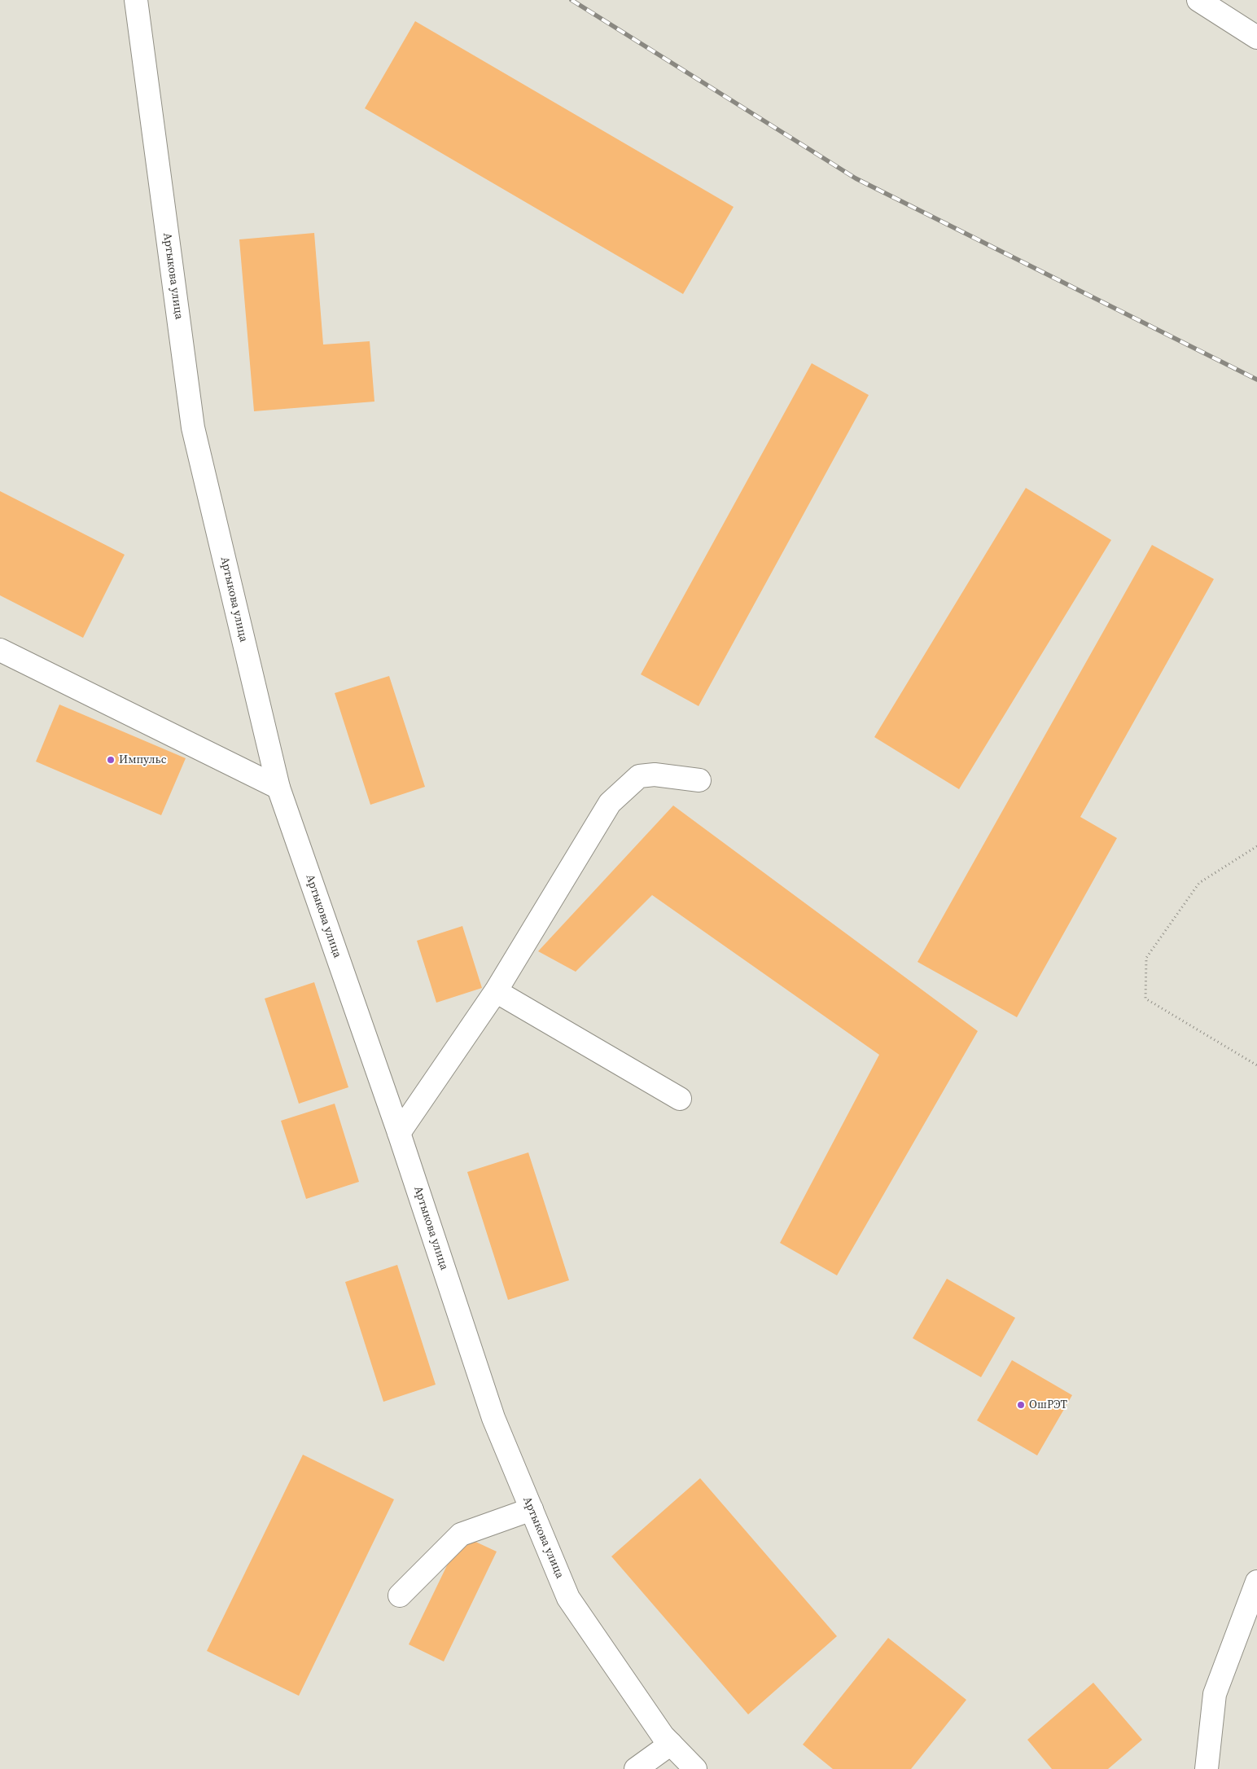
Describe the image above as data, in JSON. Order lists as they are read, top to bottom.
{
  "streets": {
    "main road": ["Артыкова улица"]
  },
  "places": ["Импульс", "ОшРЭТ"]
}
